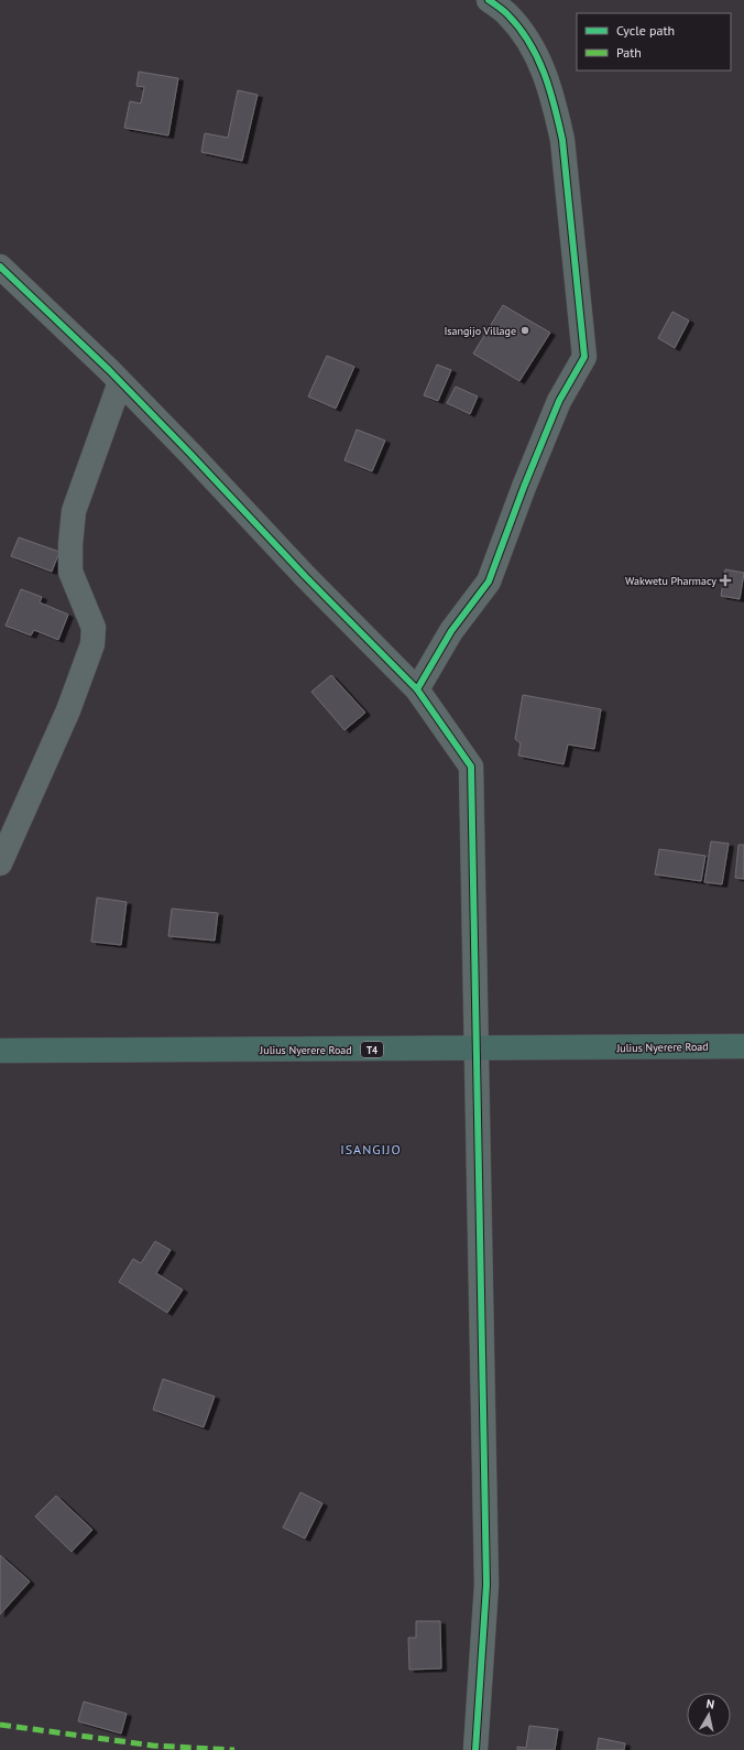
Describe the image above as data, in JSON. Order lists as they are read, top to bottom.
{
  "streets": {
    "highway": ["Julius Nyerere Road", "T4"]
  },
  "districts": ["ISANGIJO"],
  "places": {
    "other": ["Isangijo Village"],
    "health": ["Wakwetu Pharmacy"]
  },
  "legend": ["Cycle path", "Path"],
  "north": "top"
}
